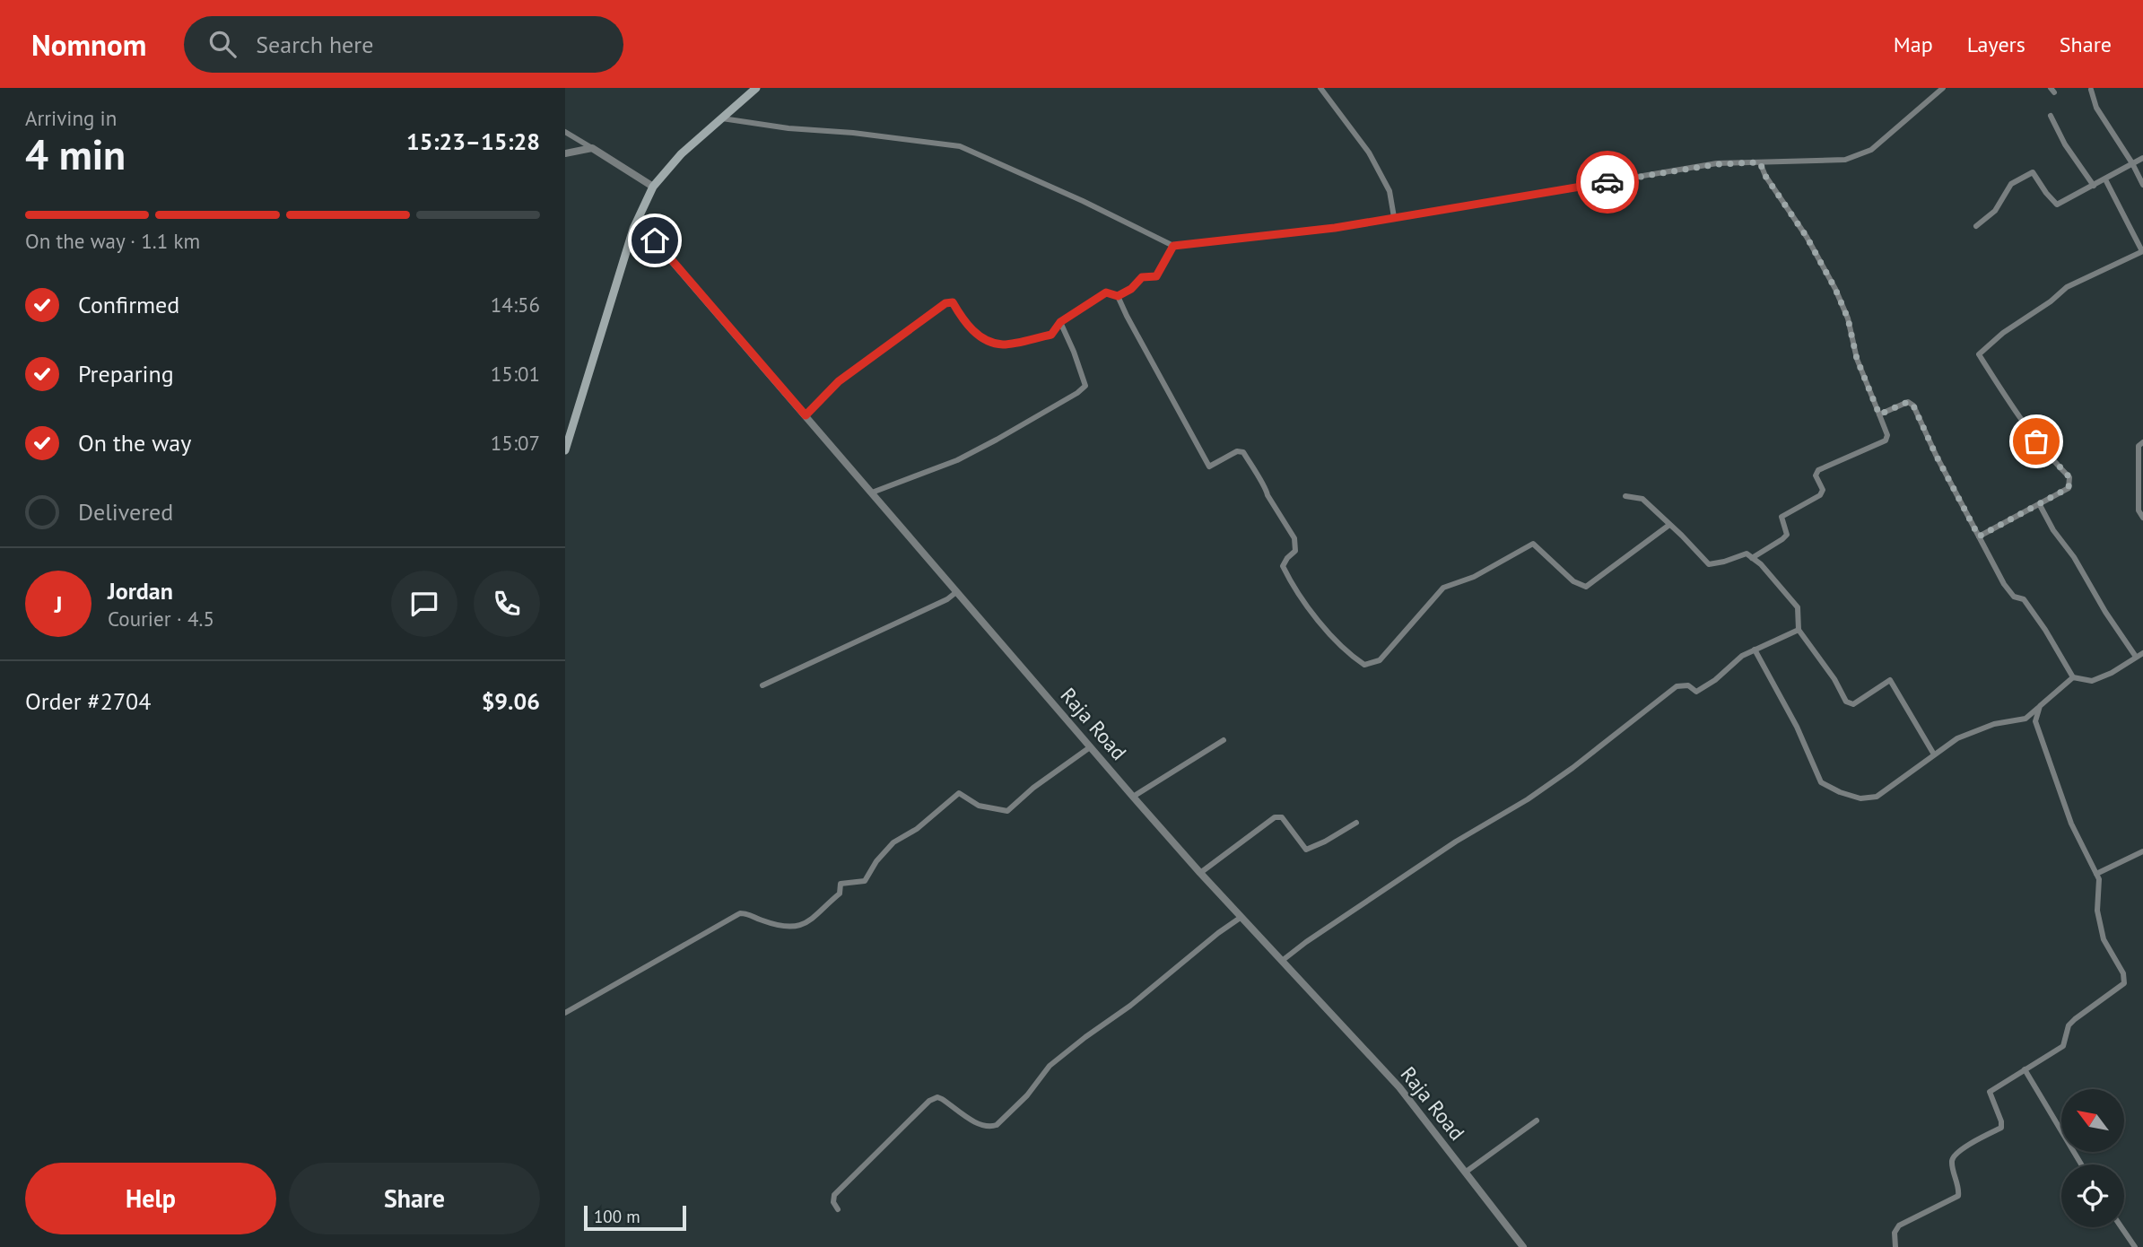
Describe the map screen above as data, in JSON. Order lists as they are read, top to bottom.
{
  "streets": {
    "street": ["Raja Road"]
  },
  "scale_bar": "100 m",
  "north": "top left",
  "page": {
    "header": "Nomnom",
    "search": "Search here",
    "nav": ["Map", "Layers", "Share"],
    "heading": ["4 min", "Arriving in", "15:23–15:28"],
    "panel": [
      "Jordan",
      "Courier · 4.5",
      "Order #2704",
      "$9.06"
    ],
    "bar": "On the way · 1.1 km",
    "list": [
      ["Confirmed", "14:56"],
      ["Preparing", "15:01"],
      ["On the way", "15:07"],
      "Delivered"
    ],
    "round": "J",
    "buttons": ["Help", "Share"],
    "scale": "100 m"
  }
}
